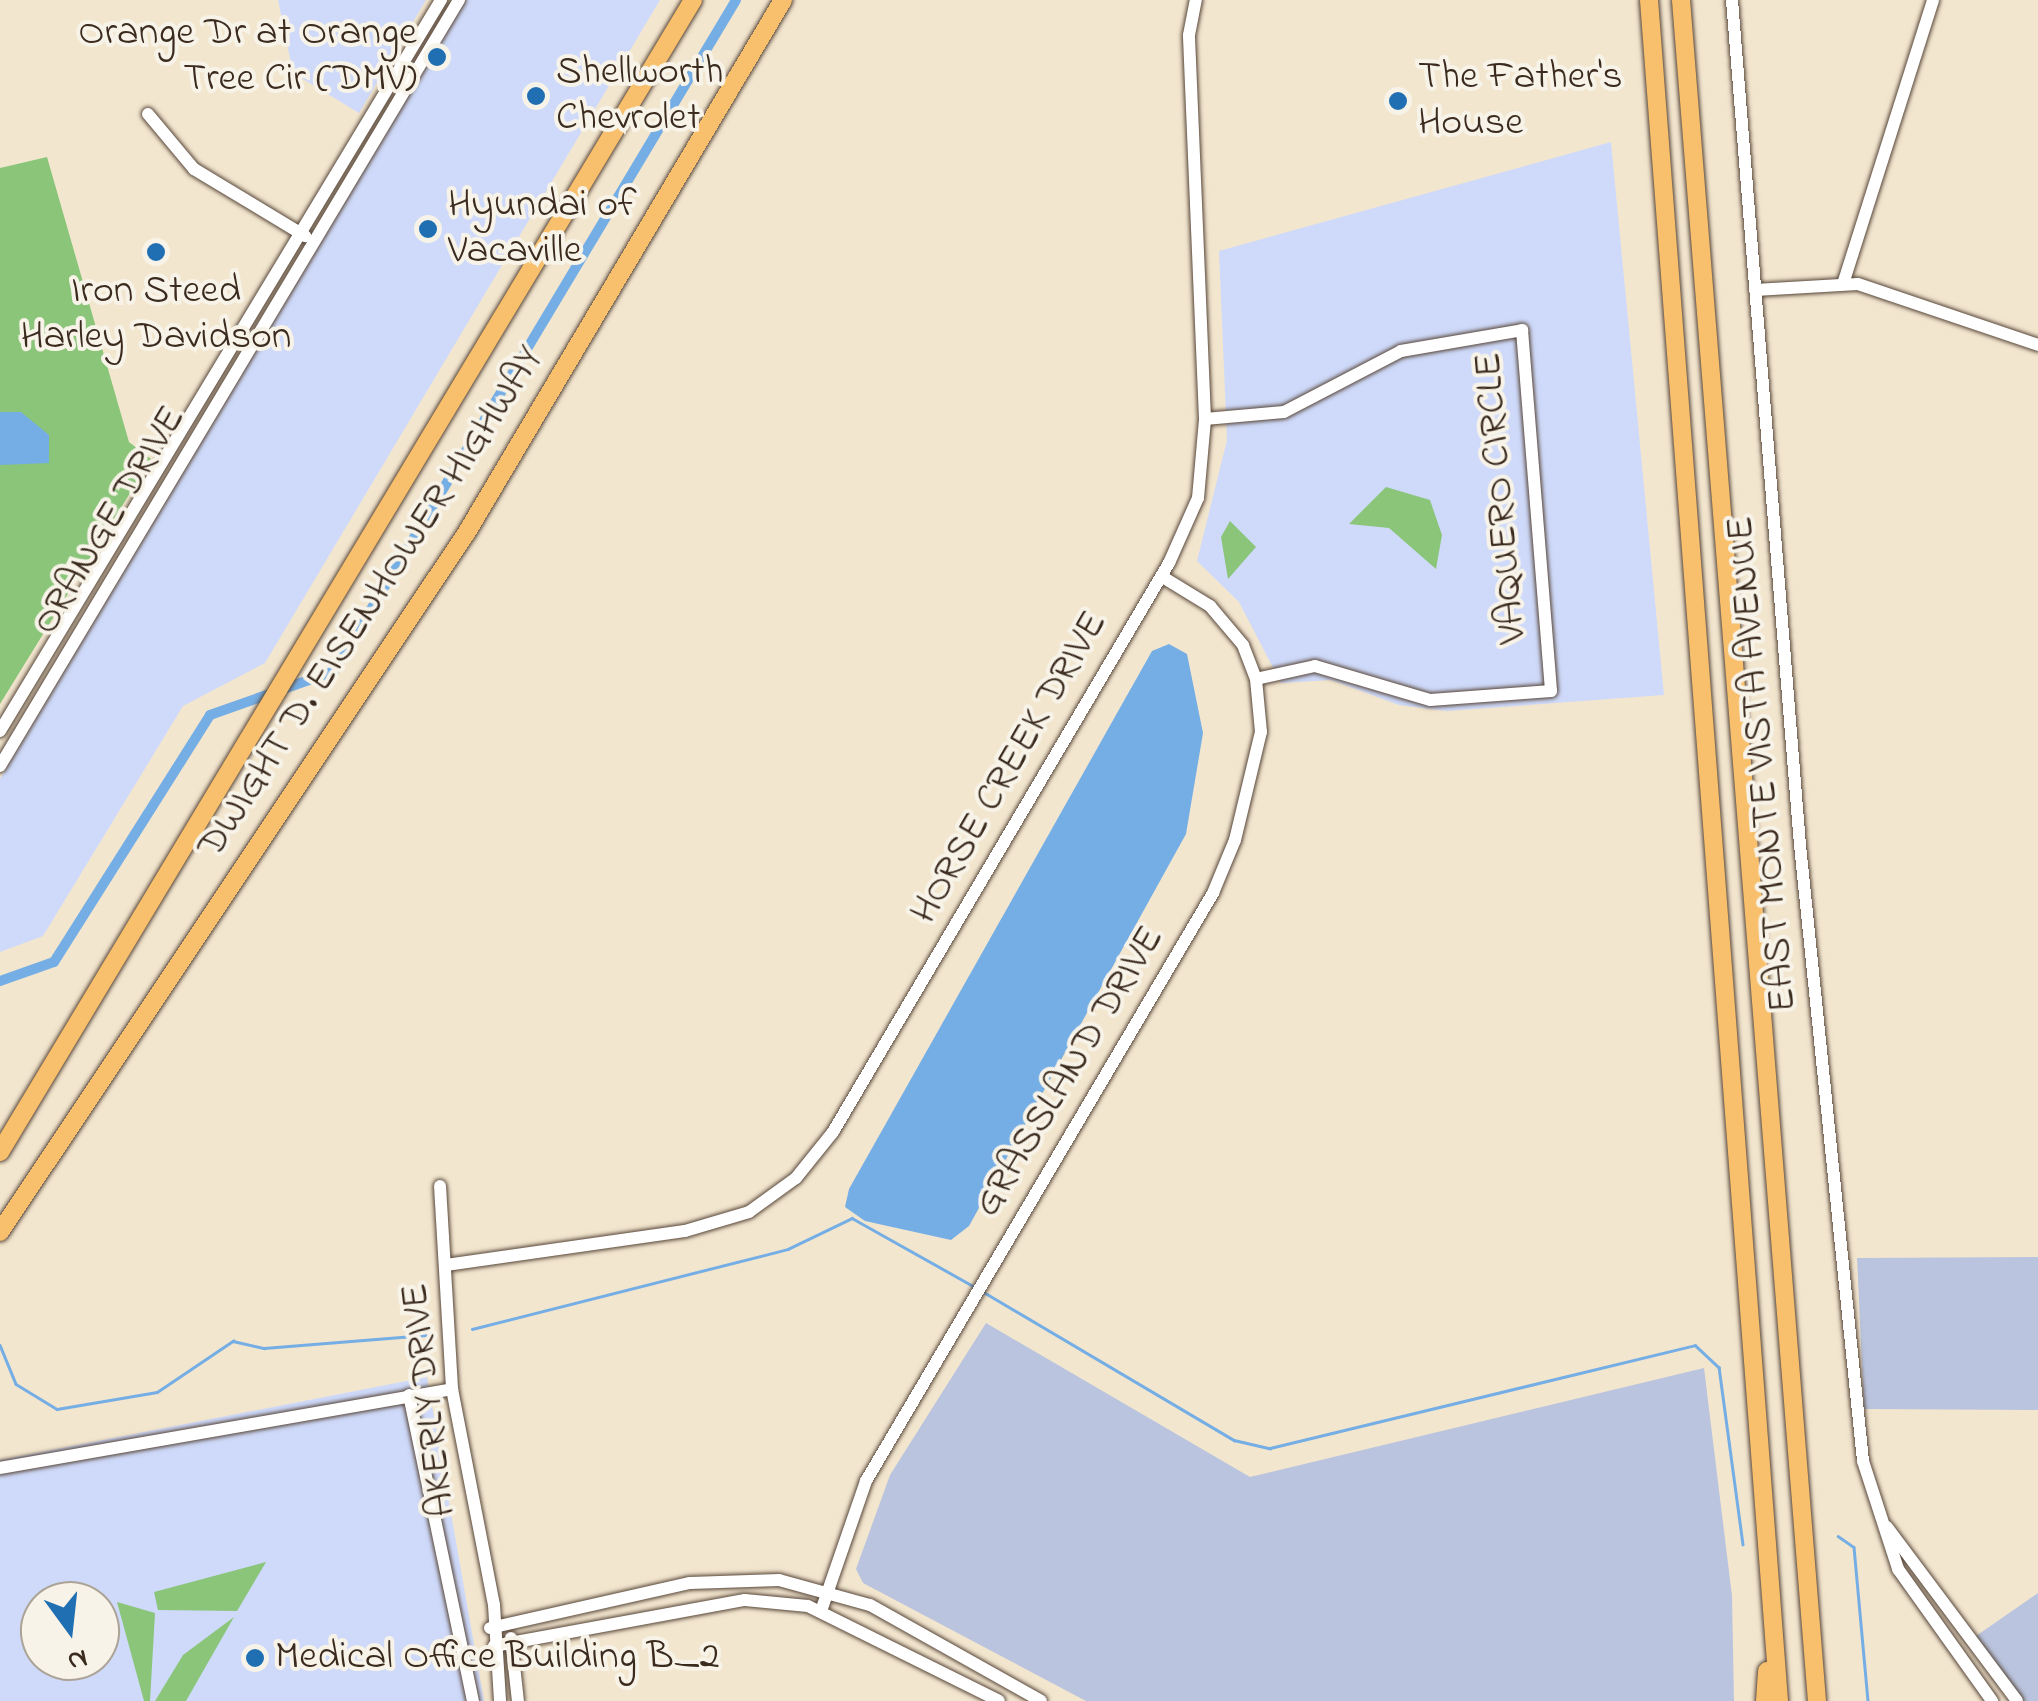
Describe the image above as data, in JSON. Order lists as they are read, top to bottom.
{
  "streets": {
    "highway": ["DWIGHT D. EISENHOWER HIGHWAY"],
    "street": [
      "VAQUERO CIRCLE",
      "ORANGE DRIVE",
      "EAST MONTE VISTA AVENUE",
      "HORSE CREEK DRIVE",
      "GRASSLAND DRIVE",
      "AKERLY DRIVE"
    ]
  },
  "crossings": [
    ["VAQUERO CIRCLE", "HORSE CREEK DRIVE"],
    ["VAQUERO CIRCLE", "GRASSLAND DRIVE"],
    ["HORSE CREEK DRIVE", "GRASSLAND DRIVE"],
    ["HORSE CREEK DRIVE", "AKERLY DRIVE"]
  ],
  "places": [
    "Orange Dr at Orange Tree Cir (DMV)",
    "Shellworth Chevrolet",
    "The Father's House",
    "Hyundai of Vacaville",
    "Iron Steed Harley Davidson",
    "Medical Office Building B_2"
  ],
  "north": "bottom"
}
